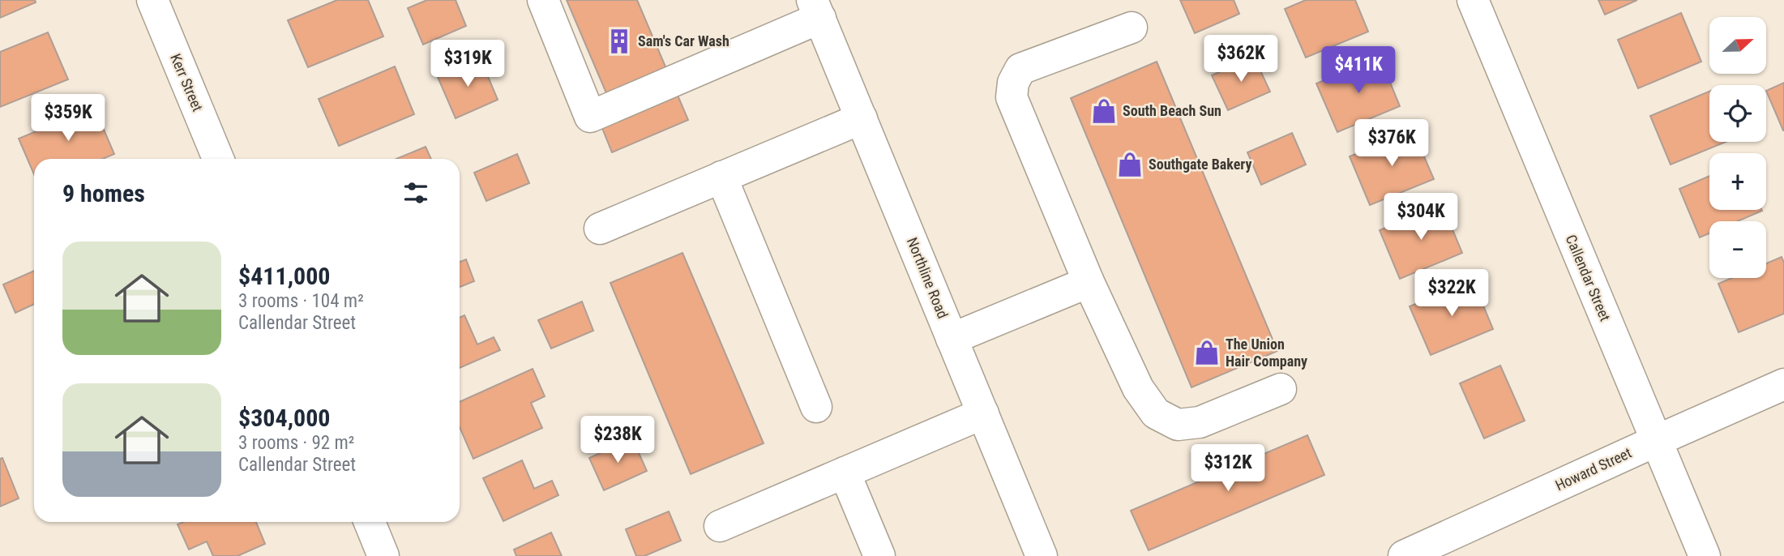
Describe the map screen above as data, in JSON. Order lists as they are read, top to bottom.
{
  "streets": {
    "street": [
      "Kerr Street",
      "Northline Road",
      "Callendar Street",
      "Howard Street"
    ]
  },
  "crossings": [
    ["Callendar Street", "Howard Street"]
  ],
  "places": {
    "building": ["Sam's Car Wash"],
    "shop": ["South Beach Sun", "Southgate Bakery", "The Union Hair Company"]
  },
  "north": "right",
  "page": {
    "map_buttons": ["+", "−"],
    "price": [
      "$362K",
      "$319K",
      "$411K",
      "$359K",
      "$376K",
      "$304K",
      "$322K",
      "$238K",
      "$312K"
    ],
    "heading": "9 homes",
    "list": [
      {
        "name": "$411,000",
        "note": "3 rooms · 104 m² · Callendar Street"
      },
      {
        "name": "$304,000",
        "note": "3 rooms · 92 m² · Callendar Street"
      }
    ]
  }
}
